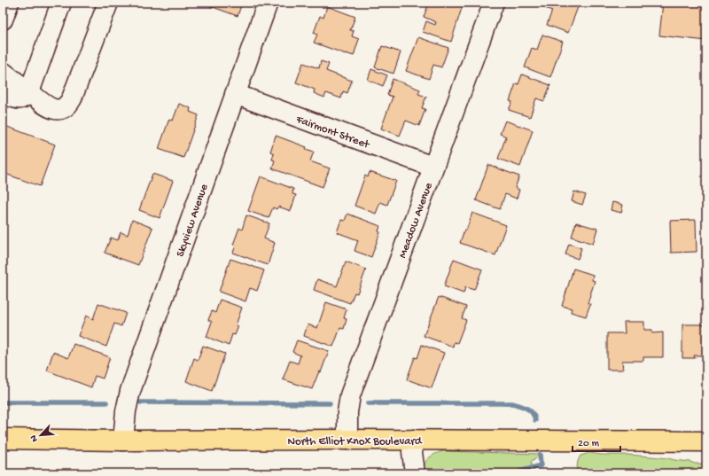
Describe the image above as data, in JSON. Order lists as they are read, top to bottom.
{
  "streets": {
    "main road": ["North Elliot Knox Boulevard"],
    "street": ["Fairmont Street", "Skyview Avenue", "Meadow Avenue"]
  },
  "crossings": [
    ["Fairmont Street", "Skyview Avenue"],
    ["Fairmont Street", "Meadow Avenue"],
    ["Skyview Avenue", "North Elliot Knox Boulevard"],
    ["Meadow Avenue", "North Elliot Knox Boulevard"]
  ],
  "scale_bar": "20 m",
  "north": "bottom left"
}
